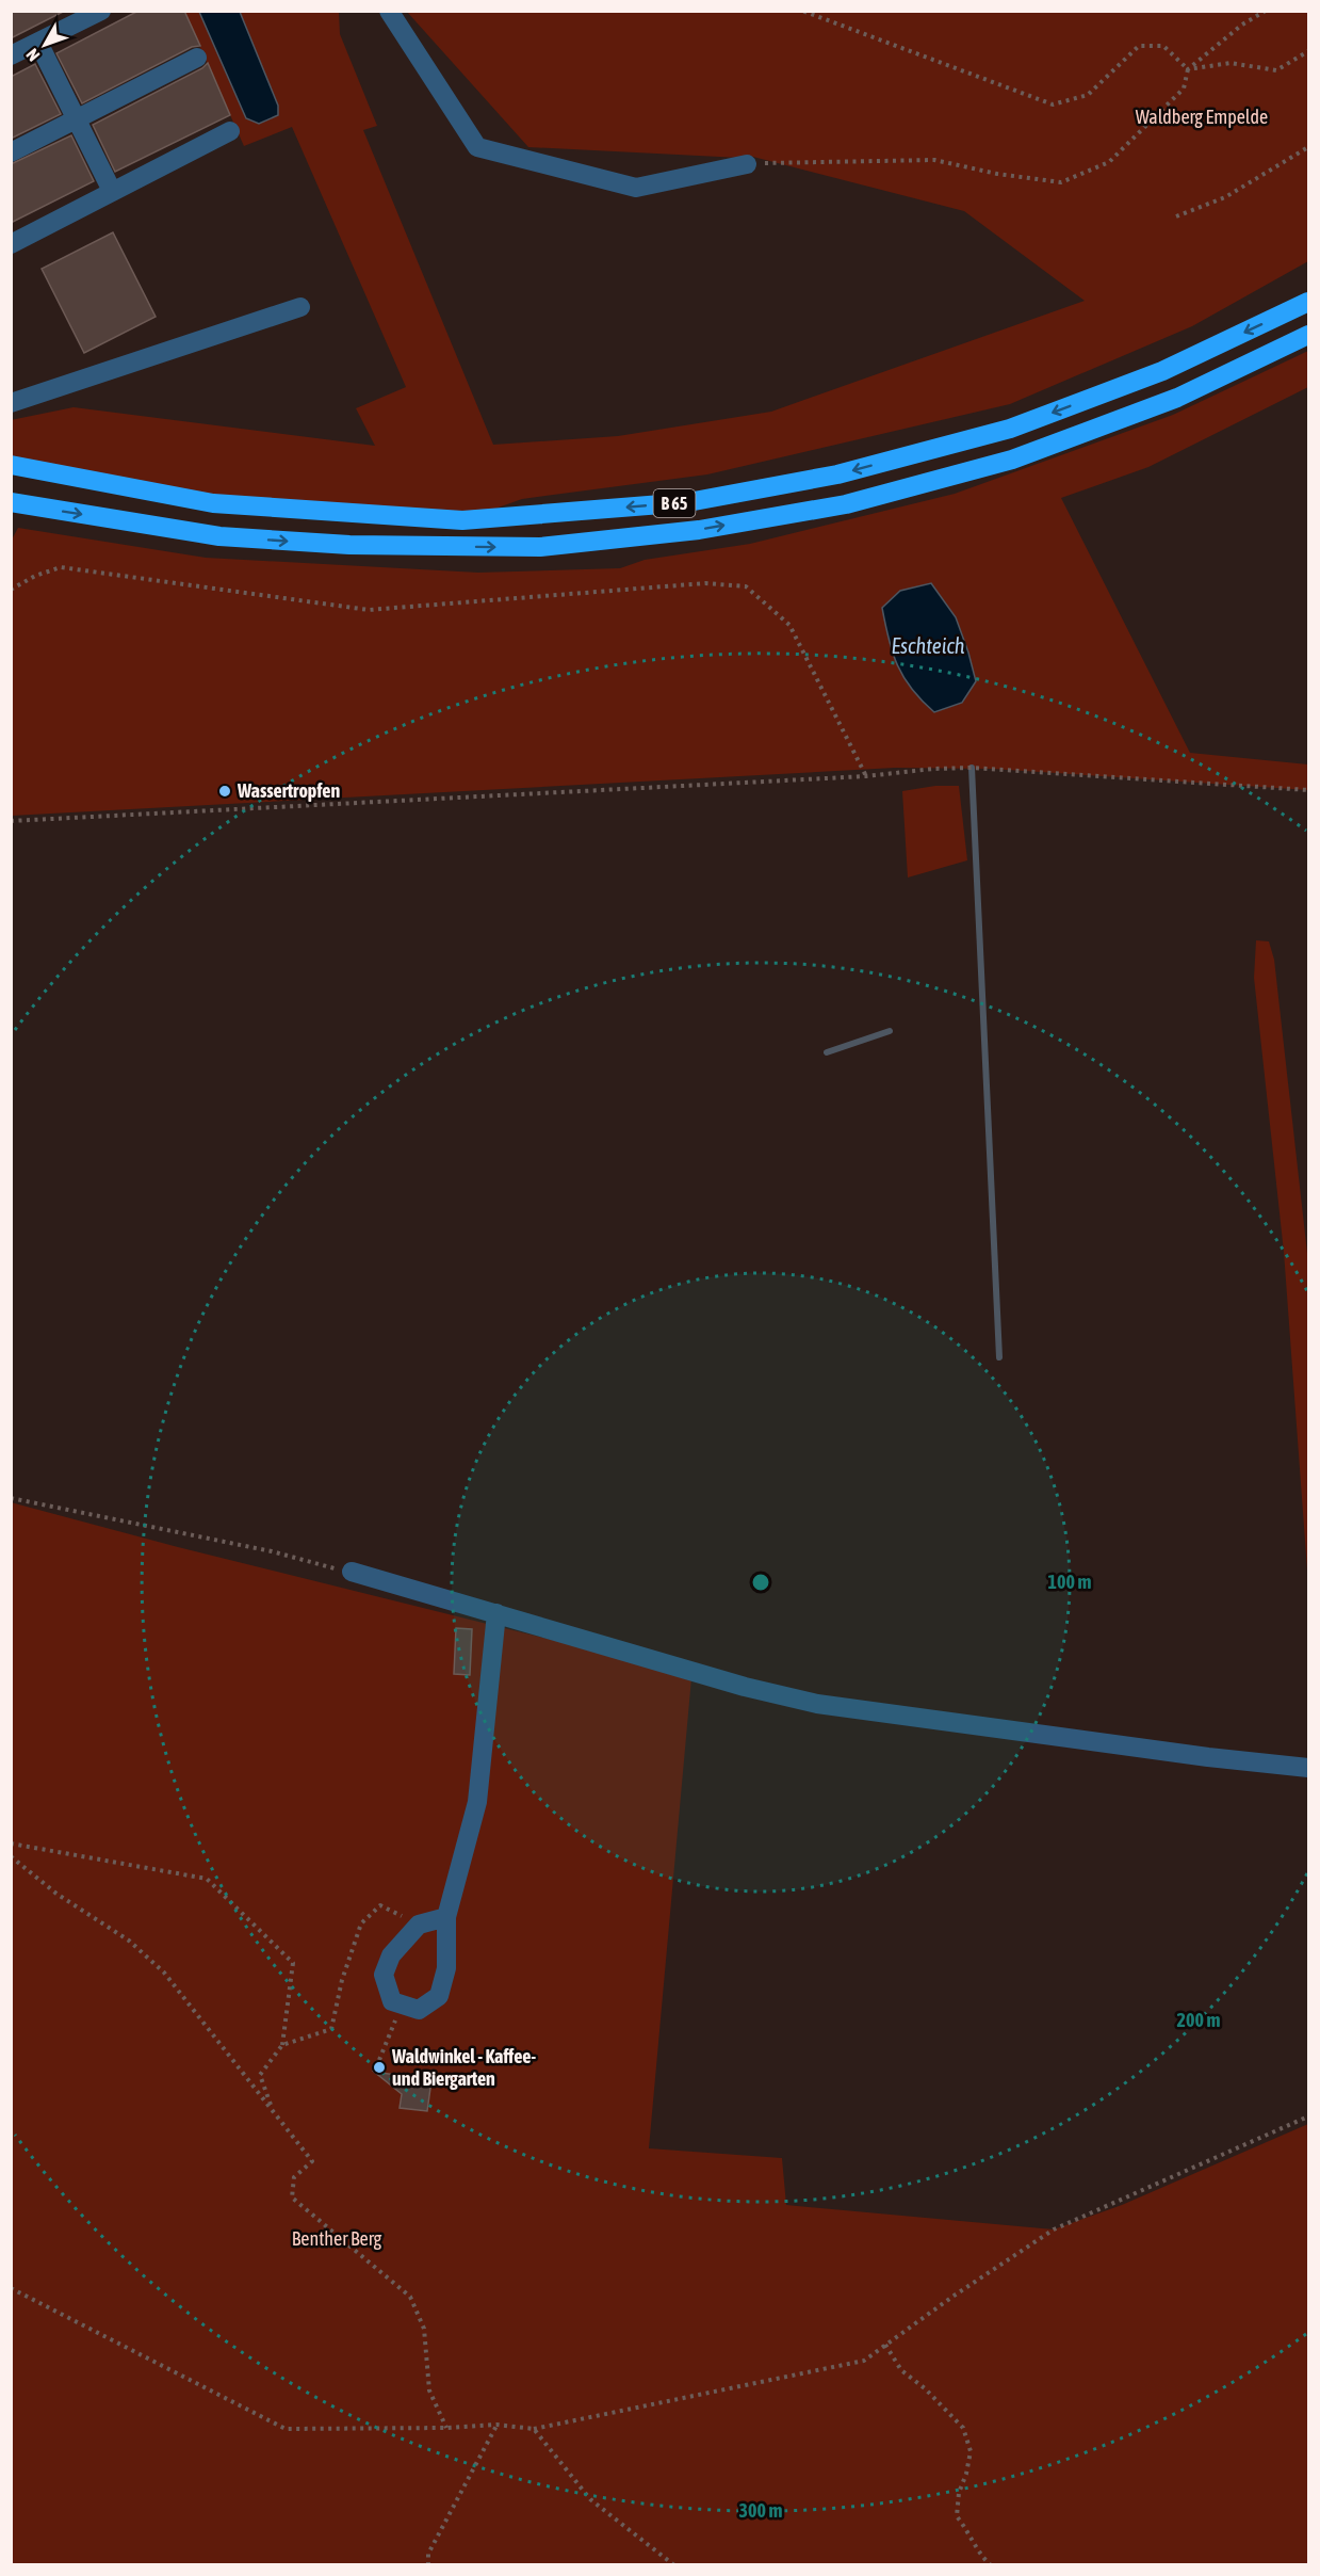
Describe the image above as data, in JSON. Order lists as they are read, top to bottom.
{
  "streets": {
    "highway": ["B 65"]
  },
  "water": ["Eschteich"],
  "parks": ["Waldberg Empelde", "Benther Berg"],
  "places": ["Wassertropfen", "Waldwinkel - Kaffee- und Biergarten"],
  "north": "bottom left",
  "rings": ["100 m", "200 m", "300 m"]
}
